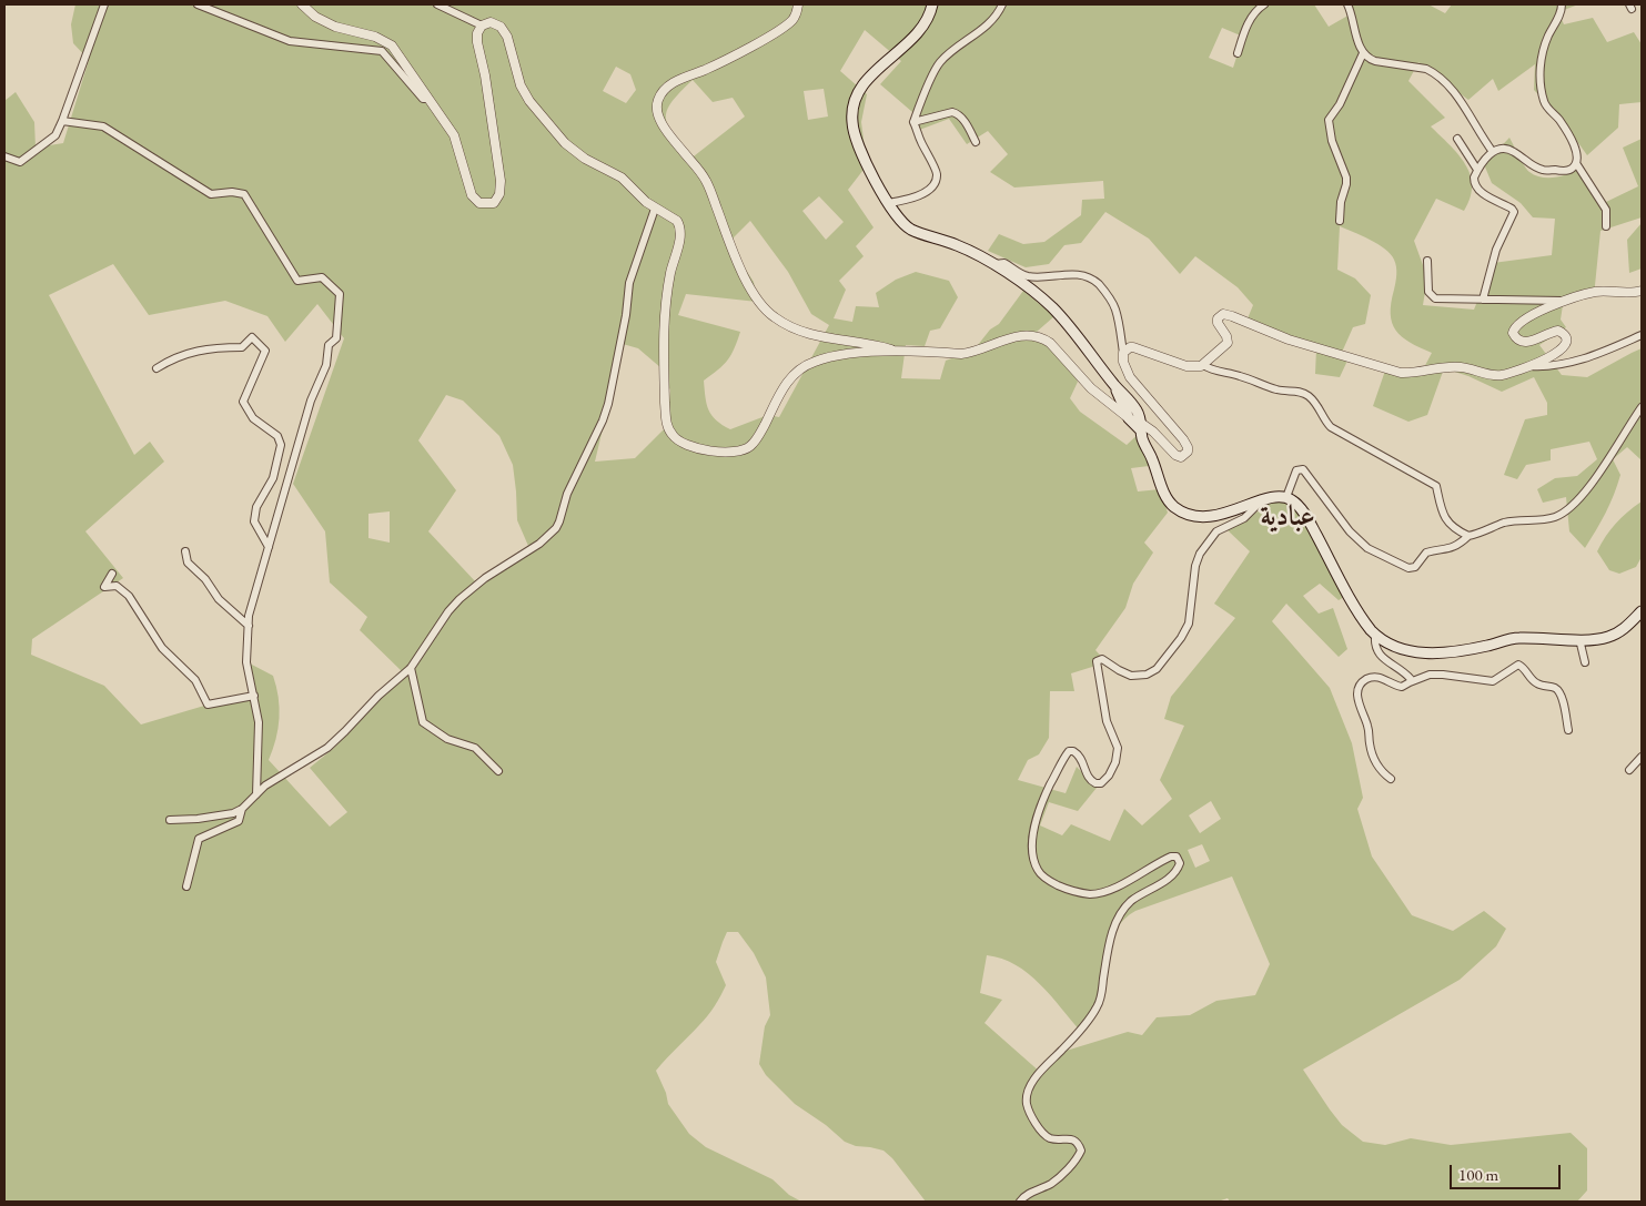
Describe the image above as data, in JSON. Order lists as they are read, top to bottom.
{
  "districts": ["عبادية"],
  "scale_bar": "100 m"
}
